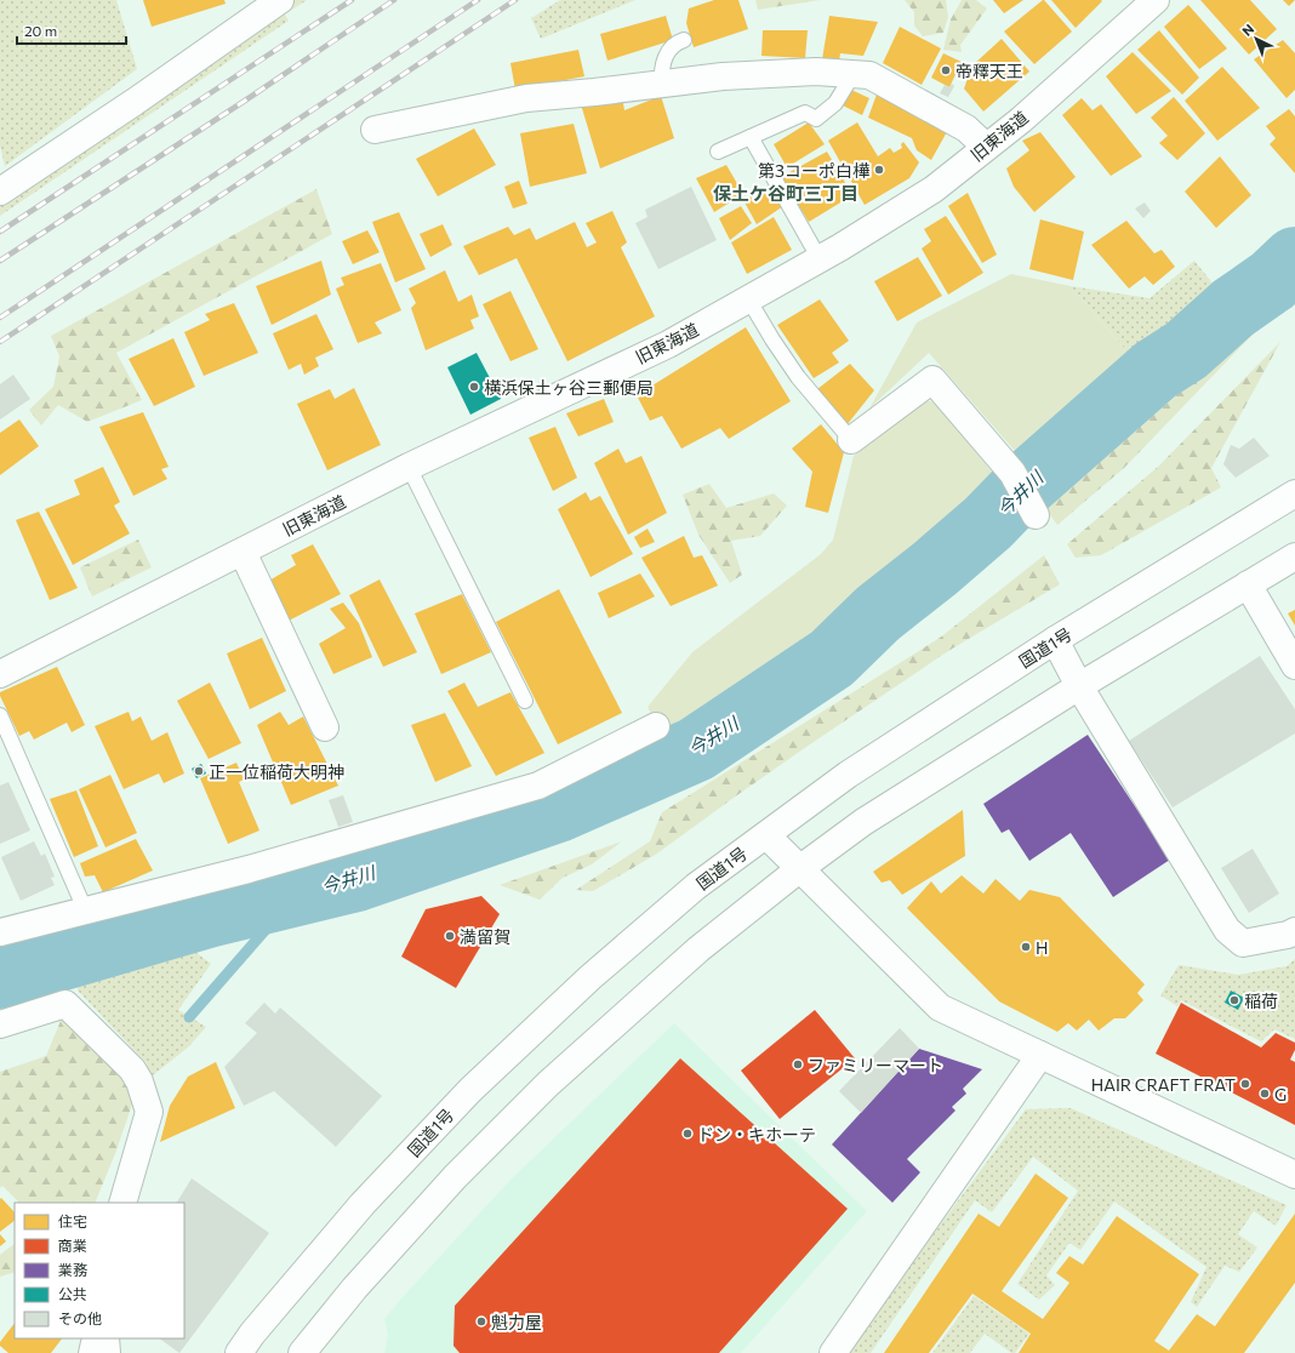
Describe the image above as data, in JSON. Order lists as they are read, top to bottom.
{
  "streets": {
    "main road": ["旧東海道", "国道1号"]
  },
  "districts": ["保土ケ谷町三丁目"],
  "water": ["今井川"],
  "places": [
    "帝釋天王",
    "第3コーポ白樺",
    "横浜保土ヶ谷三郵便局",
    "正一位稲荷大明神",
    "満留賀",
    "H",
    "稲荷",
    "ファミリーマート",
    "HAIR CRAFT FRAT",
    "G",
    "ドン・キホーテ",
    "魁力屋"
  ],
  "legend": [
    "住宅",
    "商業",
    "業務",
    "公共",
    "その他"
  ],
  "scale_bar": "20 m",
  "north": "top left"
}
